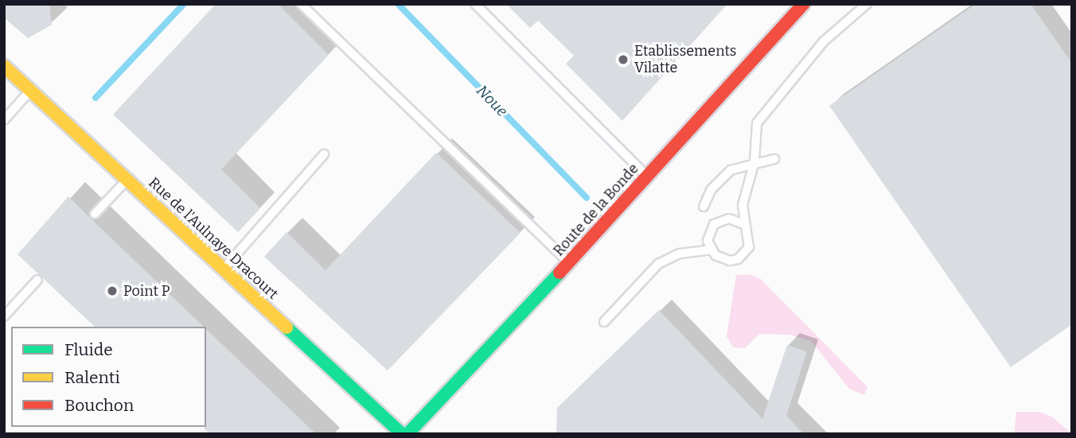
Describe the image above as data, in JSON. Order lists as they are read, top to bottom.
{
  "streets": {
    "street": ["Route de la Bonde", "Rue de l'Aulnaye Dracourt"]
  },
  "water": ["Noue"],
  "places": ["Etablissements Vilatte", "Point P"],
  "legend": ["Fluide", "Ralenti", "Bouchon"]
}
